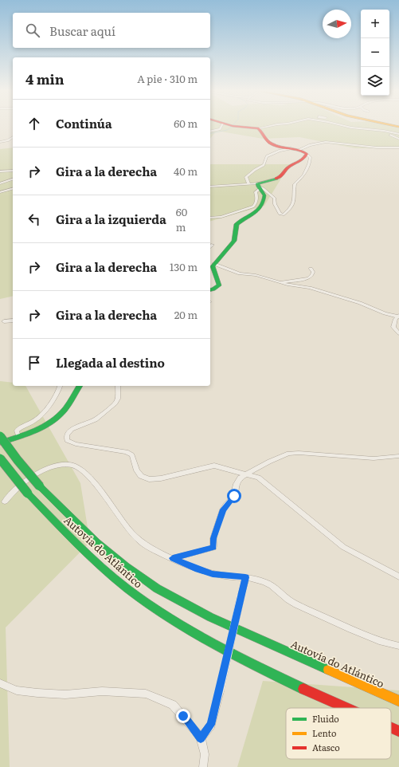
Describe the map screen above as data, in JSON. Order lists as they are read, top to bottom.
{
  "streets": {
    "main road": ["Autovía do Atlántico"]
  },
  "legend": ["Fluido", "Lento", "Atasco"],
  "north": "right",
  "page": {
    "map_buttons": ["+", "−"],
    "search": "Buscar aquí",
    "heading": ["4 min", "A pie · 310 m"],
    "list": [
      ["Continúa", "60 m"],
      ["Gira a la derecha", "40 m"],
      ["Gira a la izquierda", "60 m"],
      ["Gira a la derecha", "130 m"],
      ["Gira a la derecha", "20 m"],
      "Llegada al destino"
    ]
  }
}
